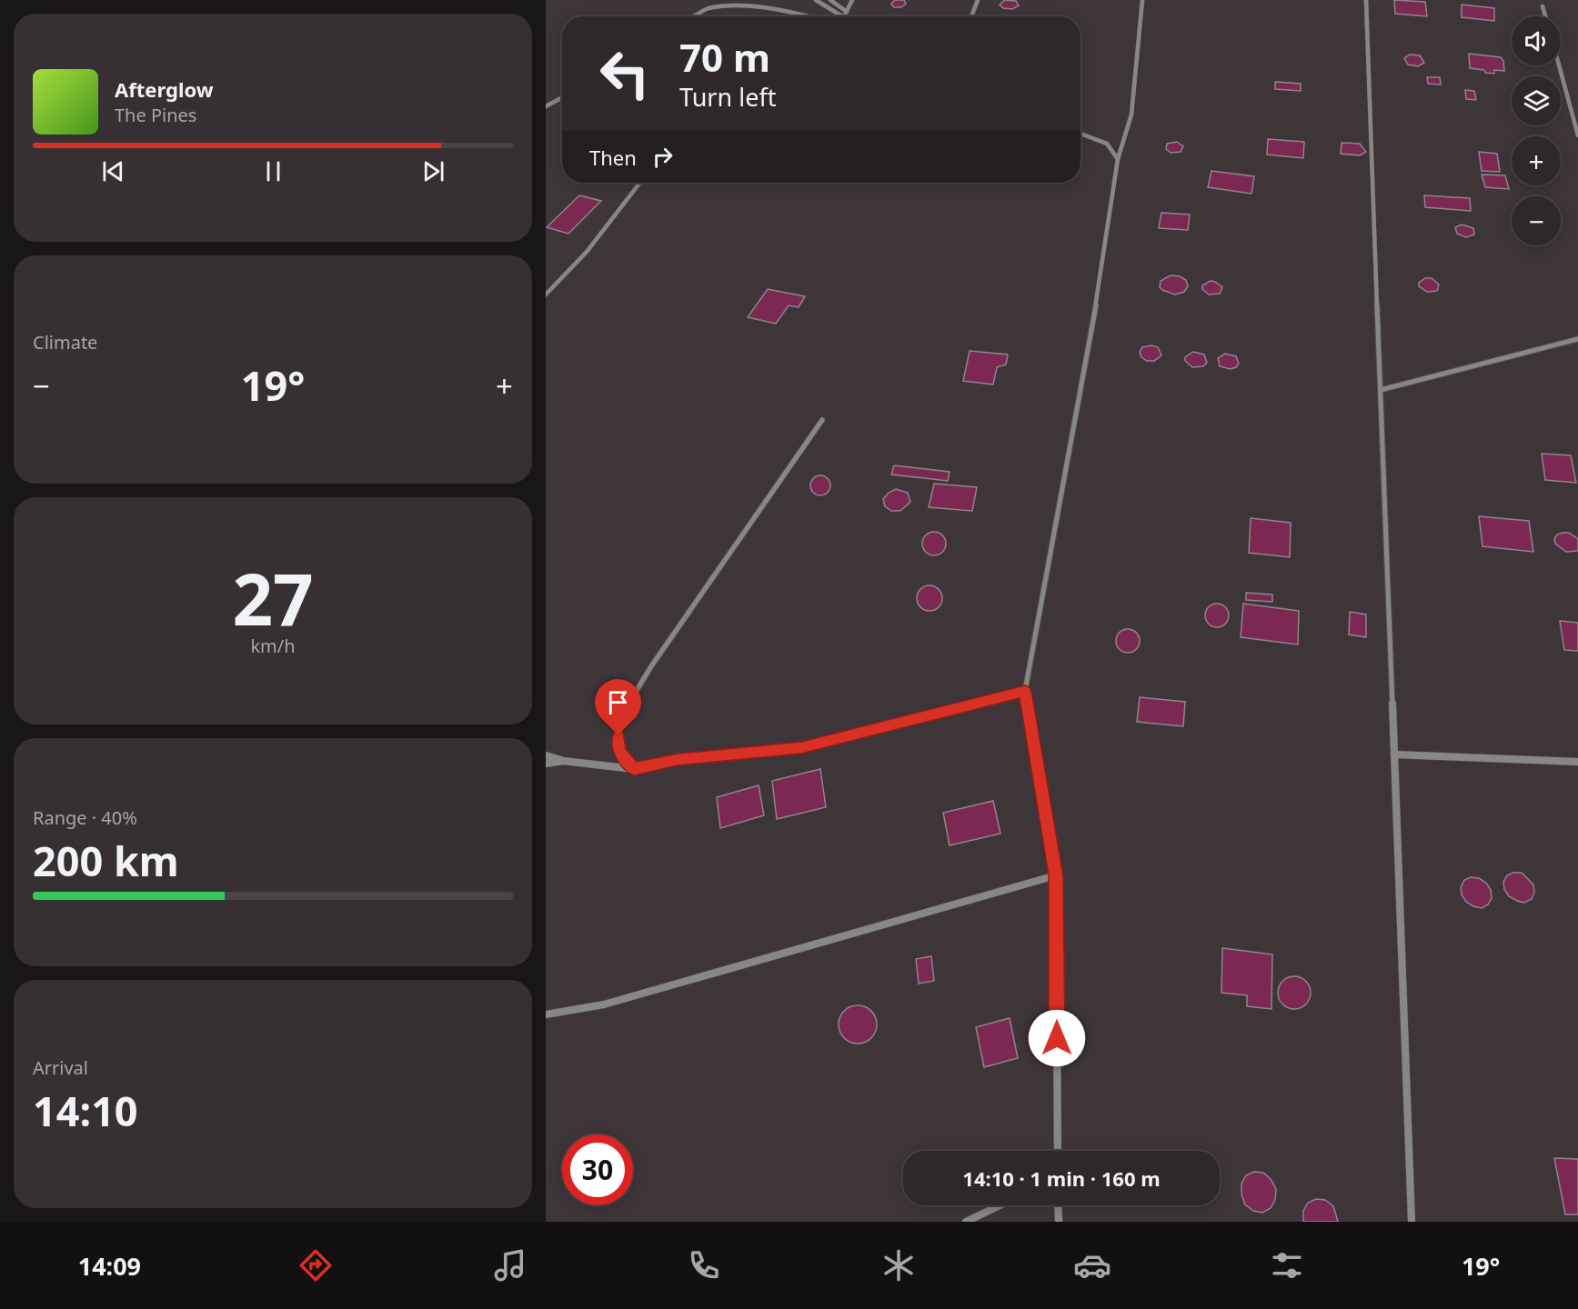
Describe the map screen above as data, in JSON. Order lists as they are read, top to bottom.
{
  "page": {
    "map_buttons": ["+", "−"],
    "turn": ["70 m", "Turn left"],
    "song": ["Afterglow", "The Pines"],
    "then": "Then",
    "tile": [
      "Climate",
      ["27", "km/h"],
      ["Range · 40%", "200 km"],
      ["Arrival", "14:10"]
    ],
    "heat": ["−", "19°", "+"],
    "limit": "30",
    "trip": "14:10 · 1 min · 160 m",
    "tabs": ["14:09", "19°"]
  }
}
